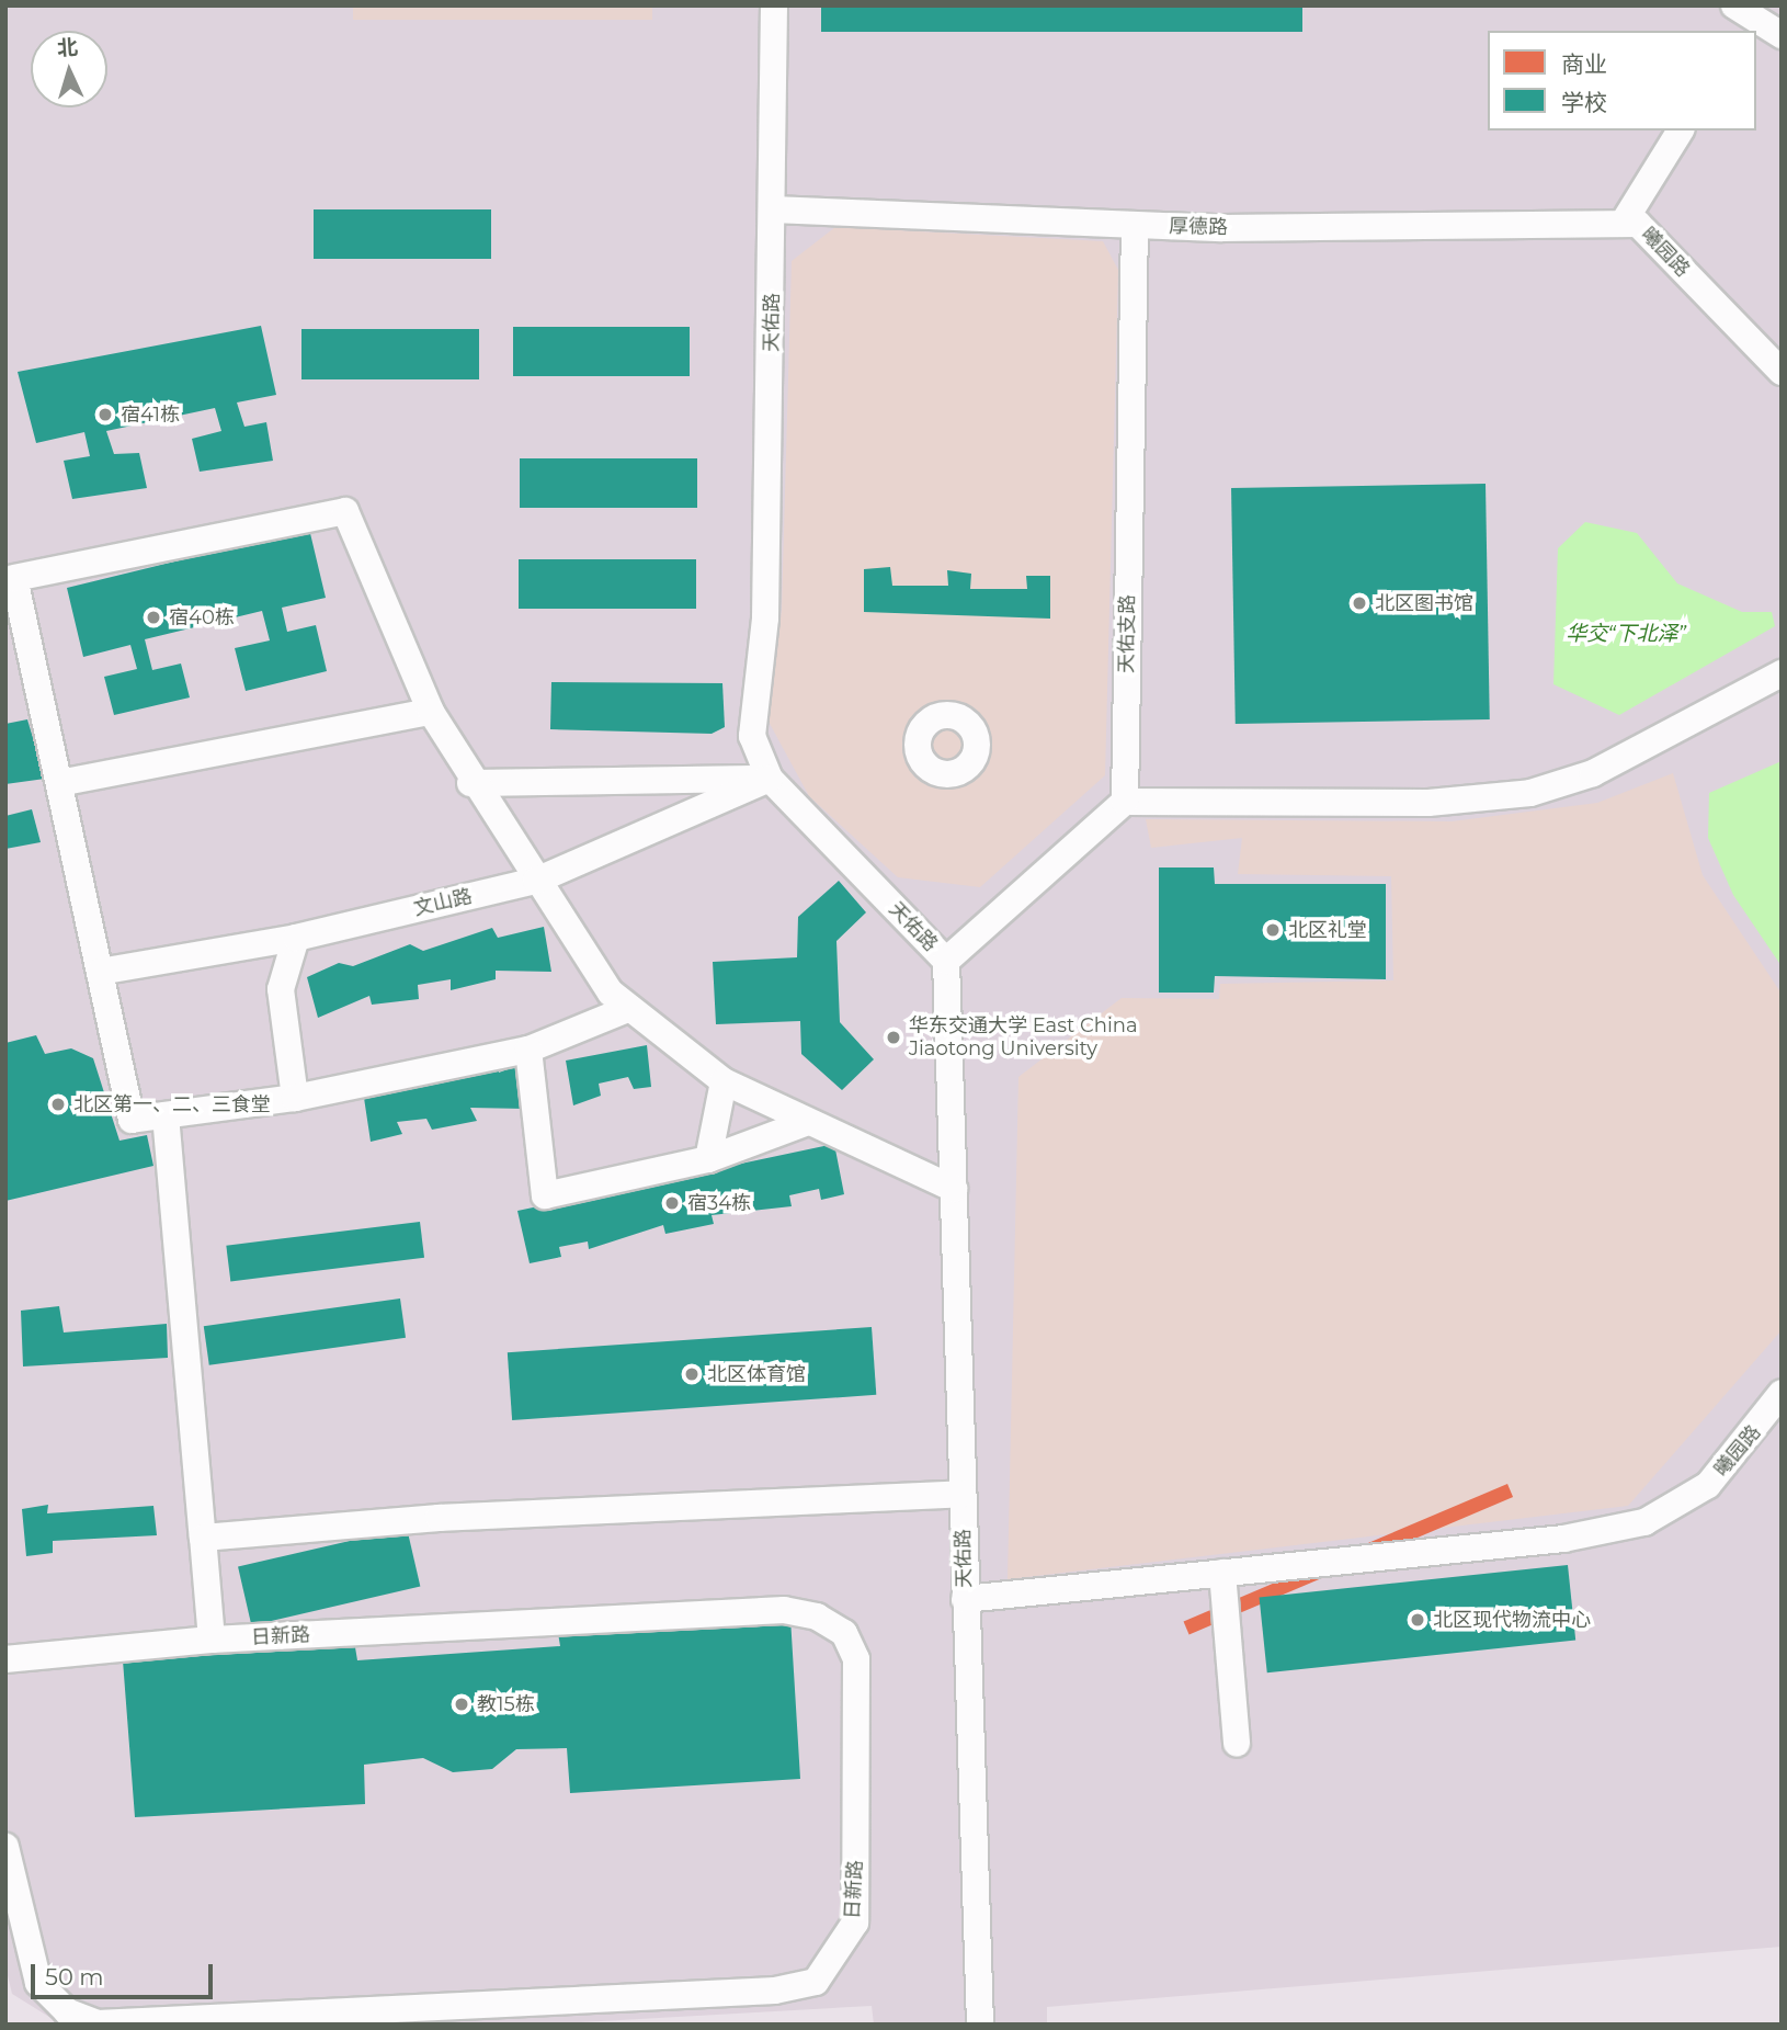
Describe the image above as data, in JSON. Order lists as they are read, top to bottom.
{
  "streets": {
    "street": [
      "厚德路",
      "曦园路",
      "天佑路",
      "天佑支路",
      "文山路",
      "日新路"
    ]
  },
  "crossings": [
    ["厚德路", "曦园路"],
    ["厚德路", "天佑路"],
    ["厚德路", "天佑支路"],
    ["曦园路", "天佑路"],
    ["天佑路", "文山路"]
  ],
  "water": ["华交“下北泽”"],
  "places": [
    "宿41栋",
    "北区图书馆",
    "宿40栋",
    "北区礼堂",
    "华东交通大学 East China Jiaotong University",
    "北区第一、二、三食堂",
    "宿34栋",
    "北区体育馆",
    "北区现代物流中心",
    "教15栋"
  ],
  "legend": ["商业", "学校"],
  "scale_bar": "50 m",
  "north": "top"
}
